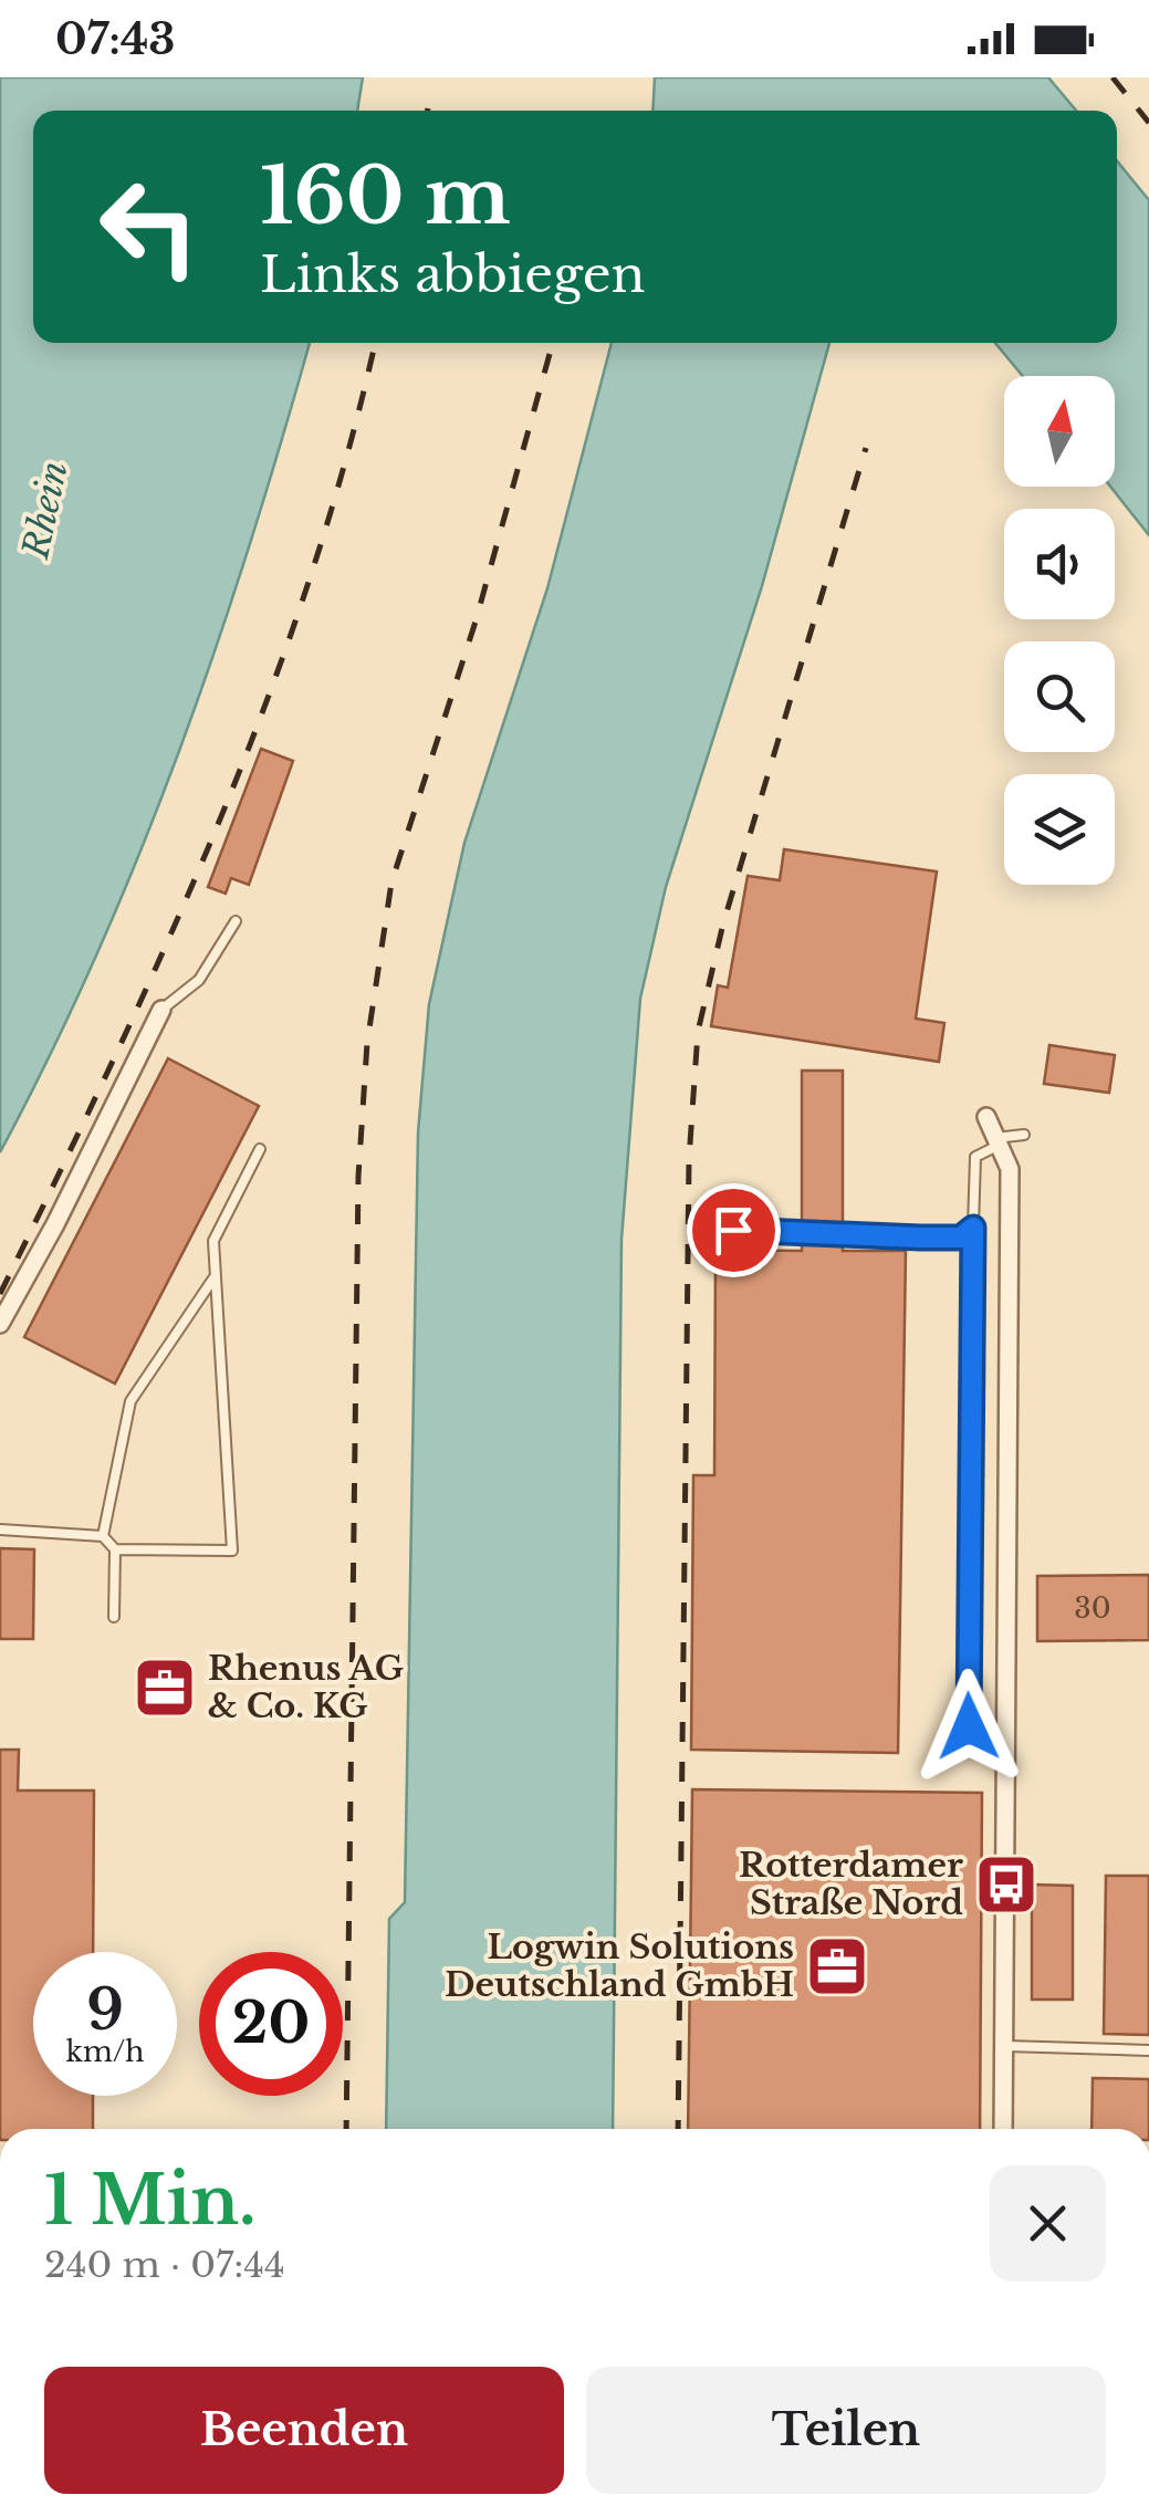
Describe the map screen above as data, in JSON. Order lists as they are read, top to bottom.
{
  "water": ["Rhein"],
  "places": {
    "office": ["Rhenus AG & Co. KG", "Logwin Solutions Deutschland GmbH"],
    "bus stop": ["Rotterdamer Straße Nord"]
  },
  "house_numbers": ["30"],
  "north": "top",
  "page": {
    "status": "07:43",
    "turn": ["160 m", "Links abbiegen"],
    "speed": "9 km/h",
    "limit": "20",
    "heading": ["1 Min.", "240 m · 07:44"],
    "buttons": ["Beenden", "Teilen"]
  }
}
